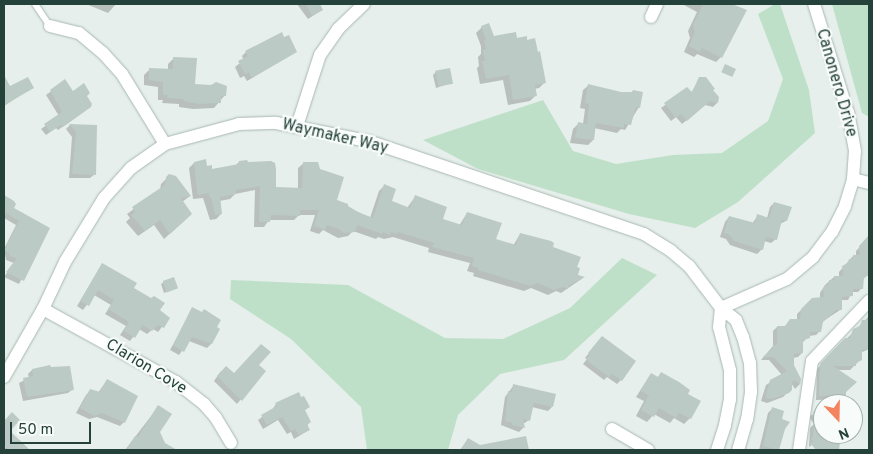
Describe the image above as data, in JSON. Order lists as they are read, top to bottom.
{
  "streets": {
    "street": ["Canonero Drive", "Waymaker Way", "Clarion Cove"]
  },
  "crossings": [
    ["Canonero Drive", "Waymaker Way"],
    ["Waymaker Way", "Clarion Cove"]
  ],
  "scale_bar": "50 m",
  "north": "bottom"
}
